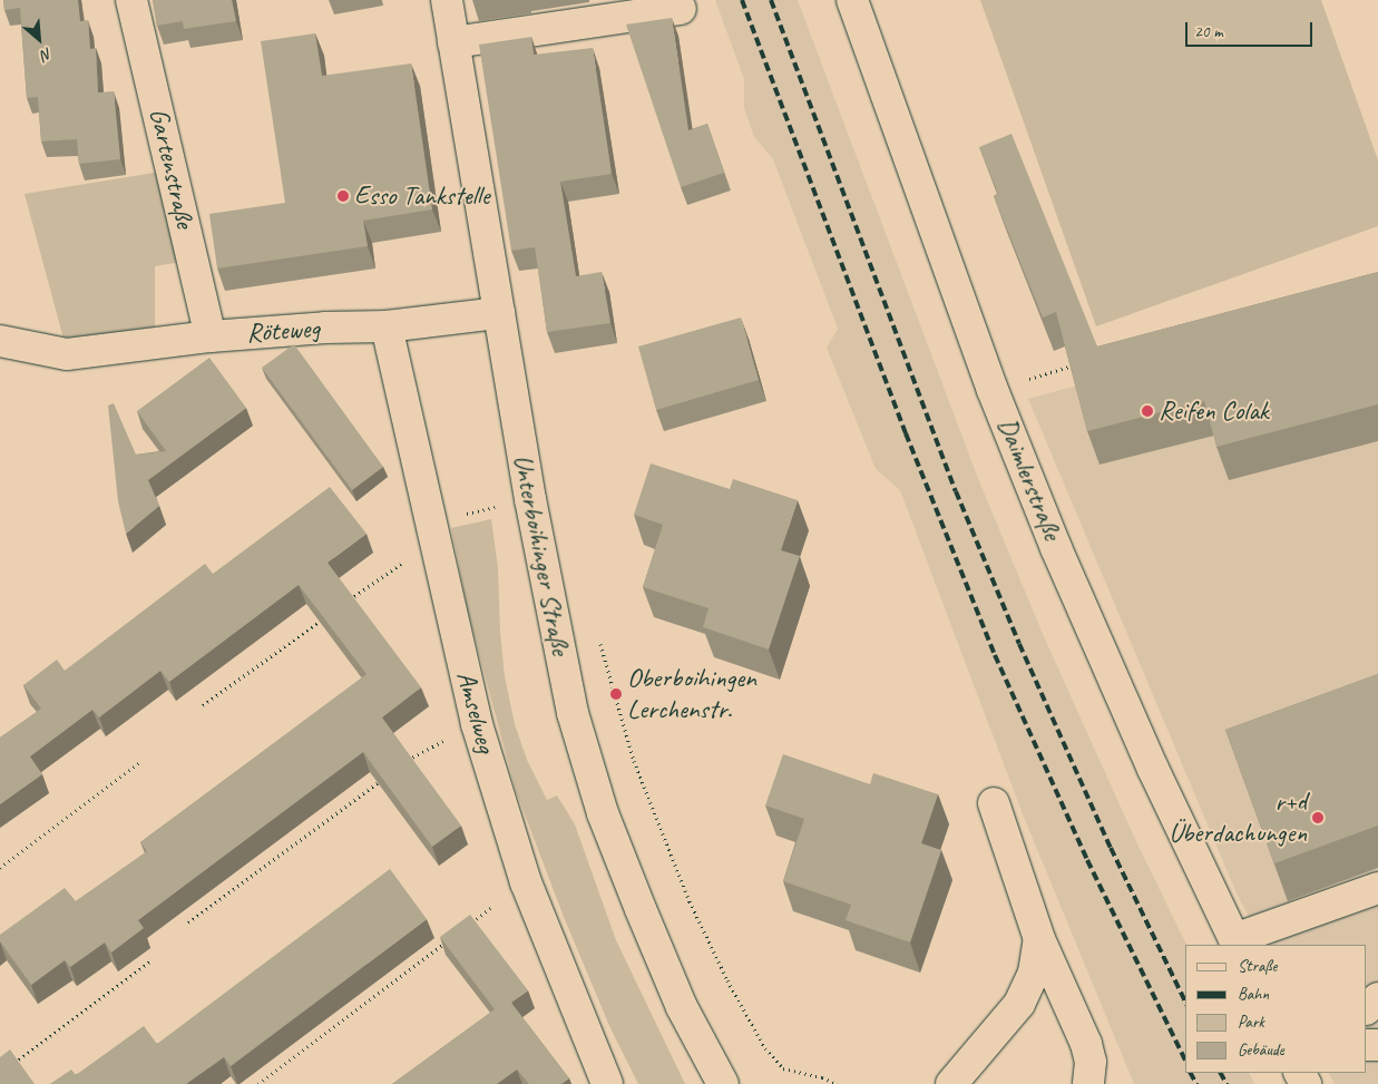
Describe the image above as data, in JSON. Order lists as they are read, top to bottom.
{
  "streets": {
    "street": [
      "Gartenstraße",
      "Röteweg",
      "Daimlerstraße",
      "Unterboihinger Straße",
      "Amselweg"
    ]
  },
  "crossings": [
    ["Gartenstraße", "Röteweg"],
    ["Röteweg", "Unterboihinger Straße"],
    ["Röteweg", "Amselweg"]
  ],
  "places": [
    "Esso Tankstelle",
    "Reifen Colak",
    "Oberboihingen Lerchenstr.",
    "r+d Überdachungen"
  ],
  "legend": [
    "Straße",
    "Bahn",
    "Park",
    "Gebäude"
  ],
  "scale_bar": "20 m",
  "north": "bottom right"
}
